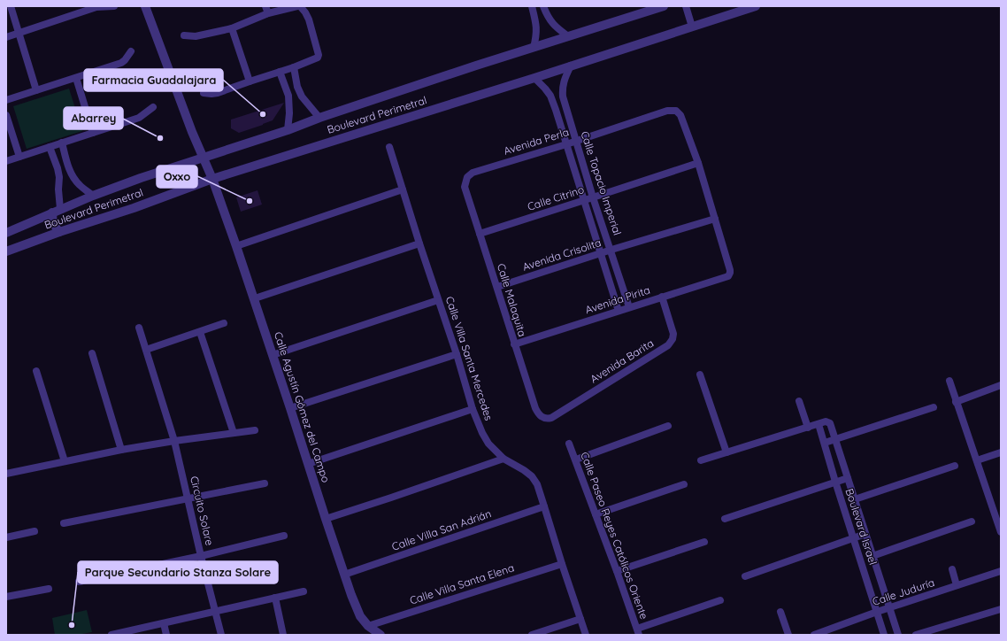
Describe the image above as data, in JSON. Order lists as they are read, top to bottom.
{
  "streets": {
    "street": [
      "Boulevard Perimetral",
      "Avenida Perla",
      "Calle Topacio Imperial",
      "Calle Citrino",
      "Avenida Crisolita",
      "Calle Malaquita",
      "Avenida Pirita",
      "Calle Villa Santa Mercedes",
      "Avenida Barita",
      "Calle Agustín Gómez del Campo",
      "Circuito Solare",
      "Boulevard Israel",
      "Calle Villa San Adrián",
      "Calle Paseo Reyes Católicos Oriente",
      "Calle Villa Santa Elena",
      "Calle Juduría"
    ]
  },
  "crossings": [
    ["Boulevard Perimetral", "Calle Topacio Imperial"],
    ["Boulevard Perimetral", "Calle Agustín Gómez del Campo"],
    ["Avenida Perla", "Calle Topacio Imperial"],
    ["Avenida Perla", "Calle Citrino"],
    ["Avenida Perla", "Calle Malaquita"],
    ["Calle Topacio Imperial", "Calle Citrino"],
    ["Calle Topacio Imperial", "Avenida Crisolita"],
    ["Calle Topacio Imperial", "Avenida Pirita"],
    ["Calle Citrino", "Calle Malaquita"],
    ["Avenida Crisolita", "Calle Malaquita"],
    ["Avenida Crisolita", "Avenida Pirita"],
    ["Calle Malaquita", "Avenida Pirita"],
    ["Calle Malaquita", "Avenida Barita"],
    ["Avenida Pirita", "Avenida Barita"],
    ["Calle Villa Santa Mercedes", "Calle Villa San Adrián"],
    ["Calle Villa Santa Mercedes", "Calle Villa Santa Elena"],
    ["Calle Agustín Gómez del Campo", "Calle Villa San Adrián"],
    ["Calle Agustín Gómez del Campo", "Calle Villa Santa Elena"],
    ["Boulevard Israel", "Calle Juduría"]
  ],
  "places": [
    "Farmacia Guadalajara",
    "Abarrey",
    "Oxxo",
    "Parque Secundario Stanza Solare"
  ]
}
